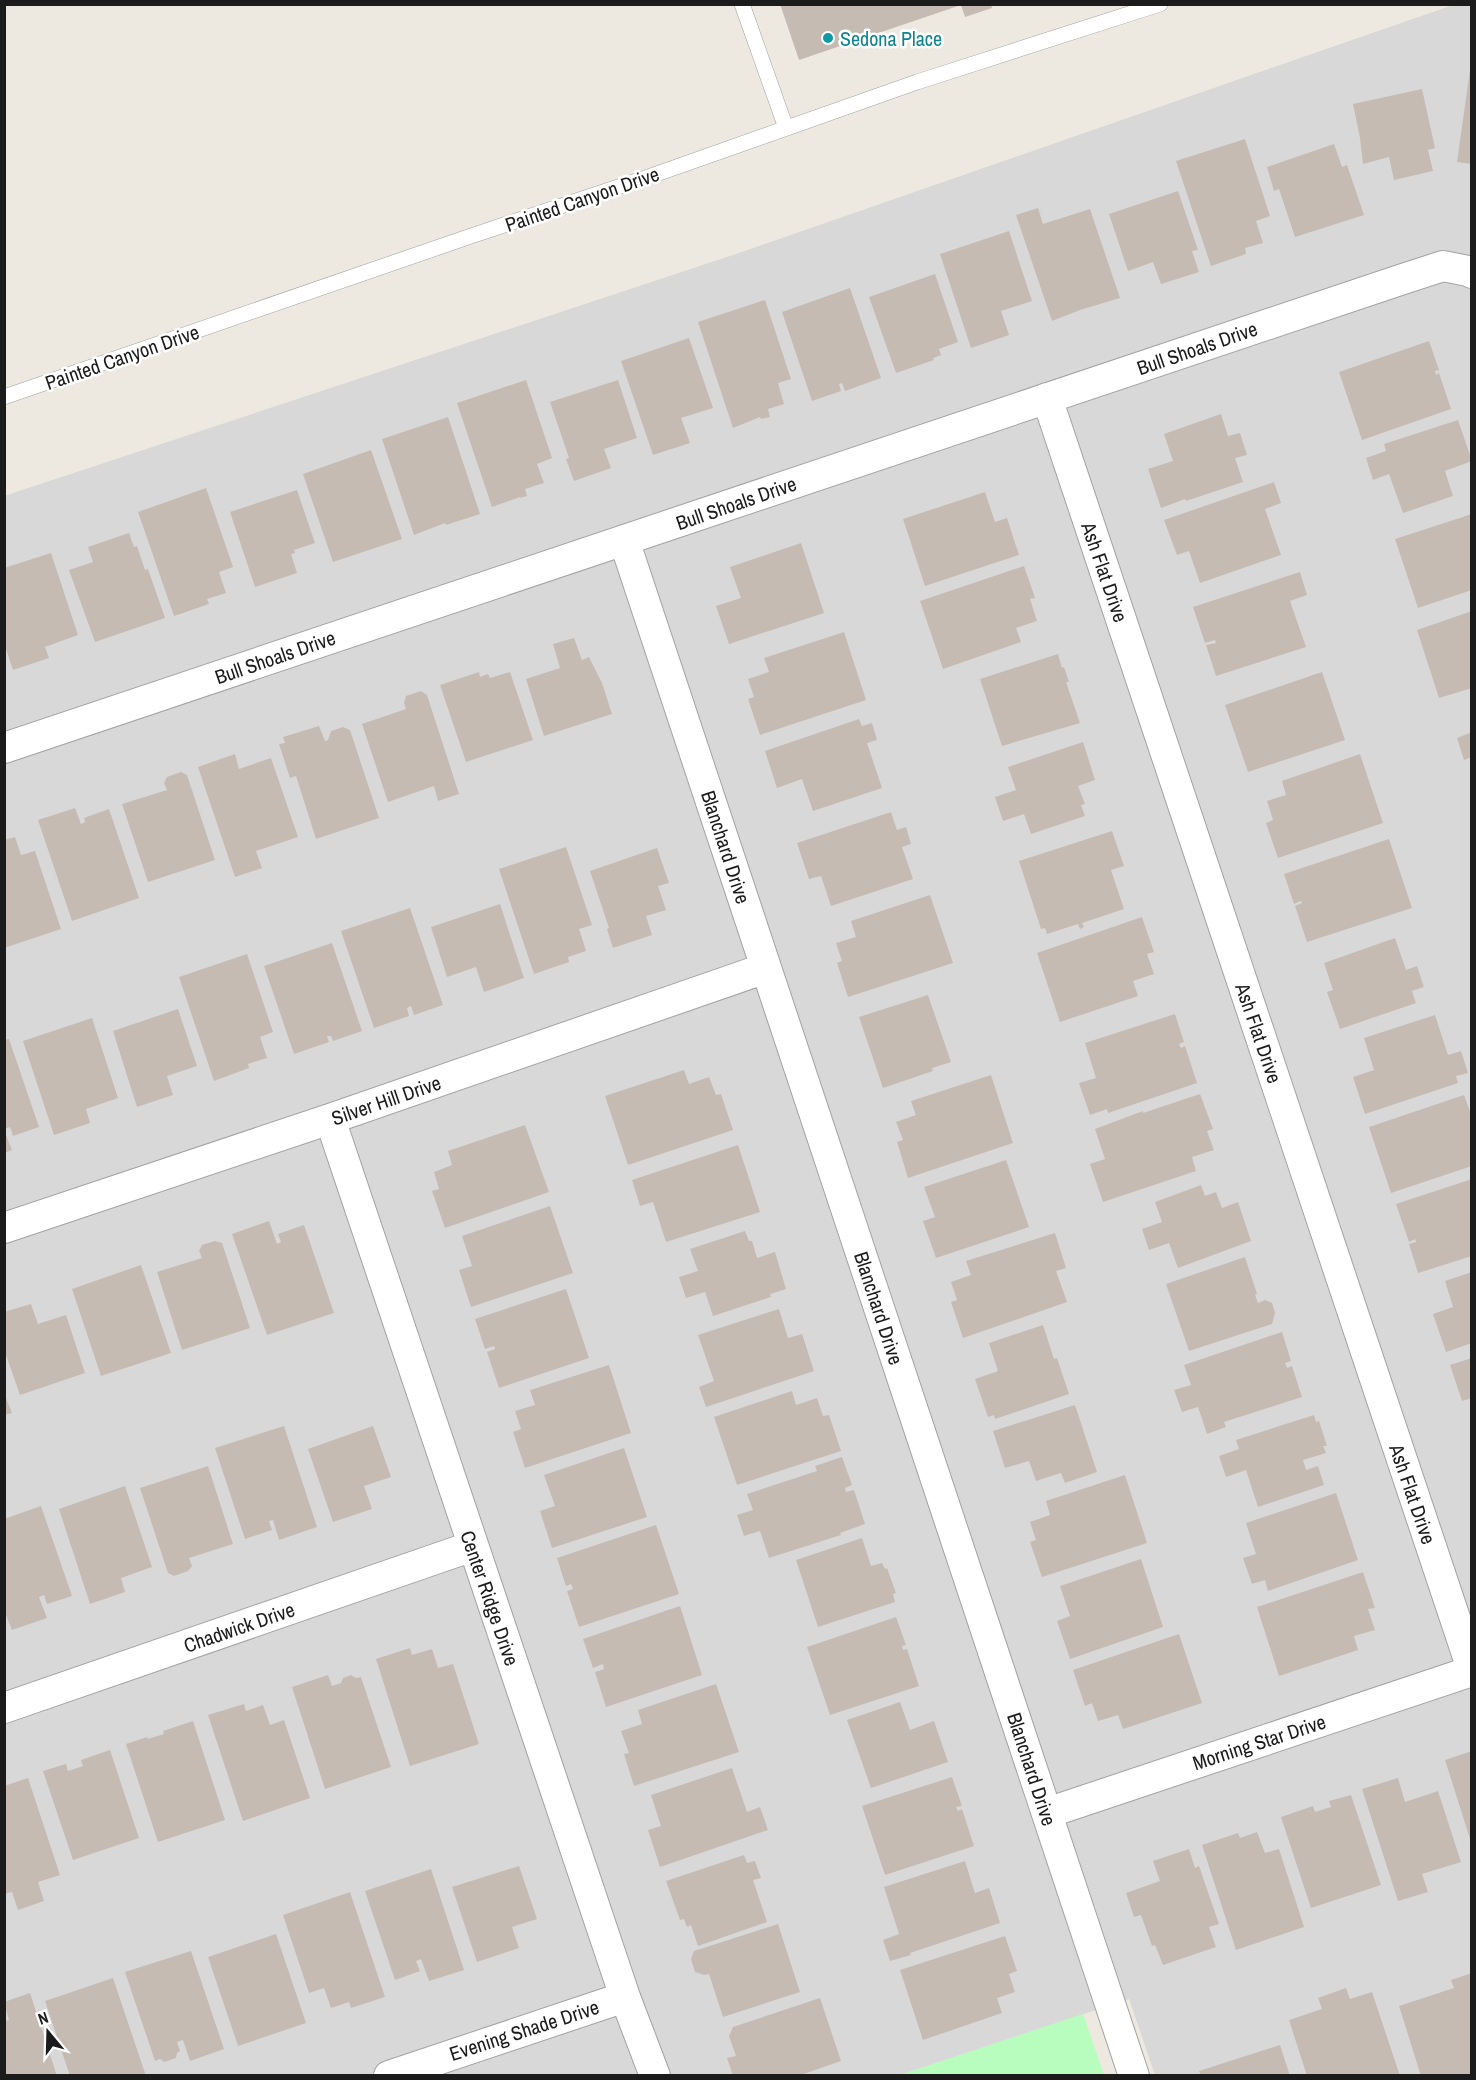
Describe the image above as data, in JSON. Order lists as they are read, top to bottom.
{
  "streets": {
    "street": [
      "Bull Shoals Drive",
      "Ash Flat Drive",
      "Blanchard Drive",
      "Silver Hill Drive",
      "Center Ridge Drive",
      "Chadwick Drive",
      "Morning Star Drive",
      "Evening Shade Drive"
    ],
    "lane": ["Painted Canyon Drive"]
  },
  "crossings": [
    ["Bull Shoals Drive", "Ash Flat Drive"],
    ["Bull Shoals Drive", "Blanchard Drive"],
    ["Ash Flat Drive", "Morning Star Drive"],
    ["Blanchard Drive", "Silver Hill Drive"],
    ["Blanchard Drive", "Morning Star Drive"],
    ["Silver Hill Drive", "Center Ridge Drive"],
    ["Center Ridge Drive", "Chadwick Drive"],
    ["Center Ridge Drive", "Evening Shade Drive"]
  ],
  "places": ["Sedona Place"],
  "north": "top"
}
